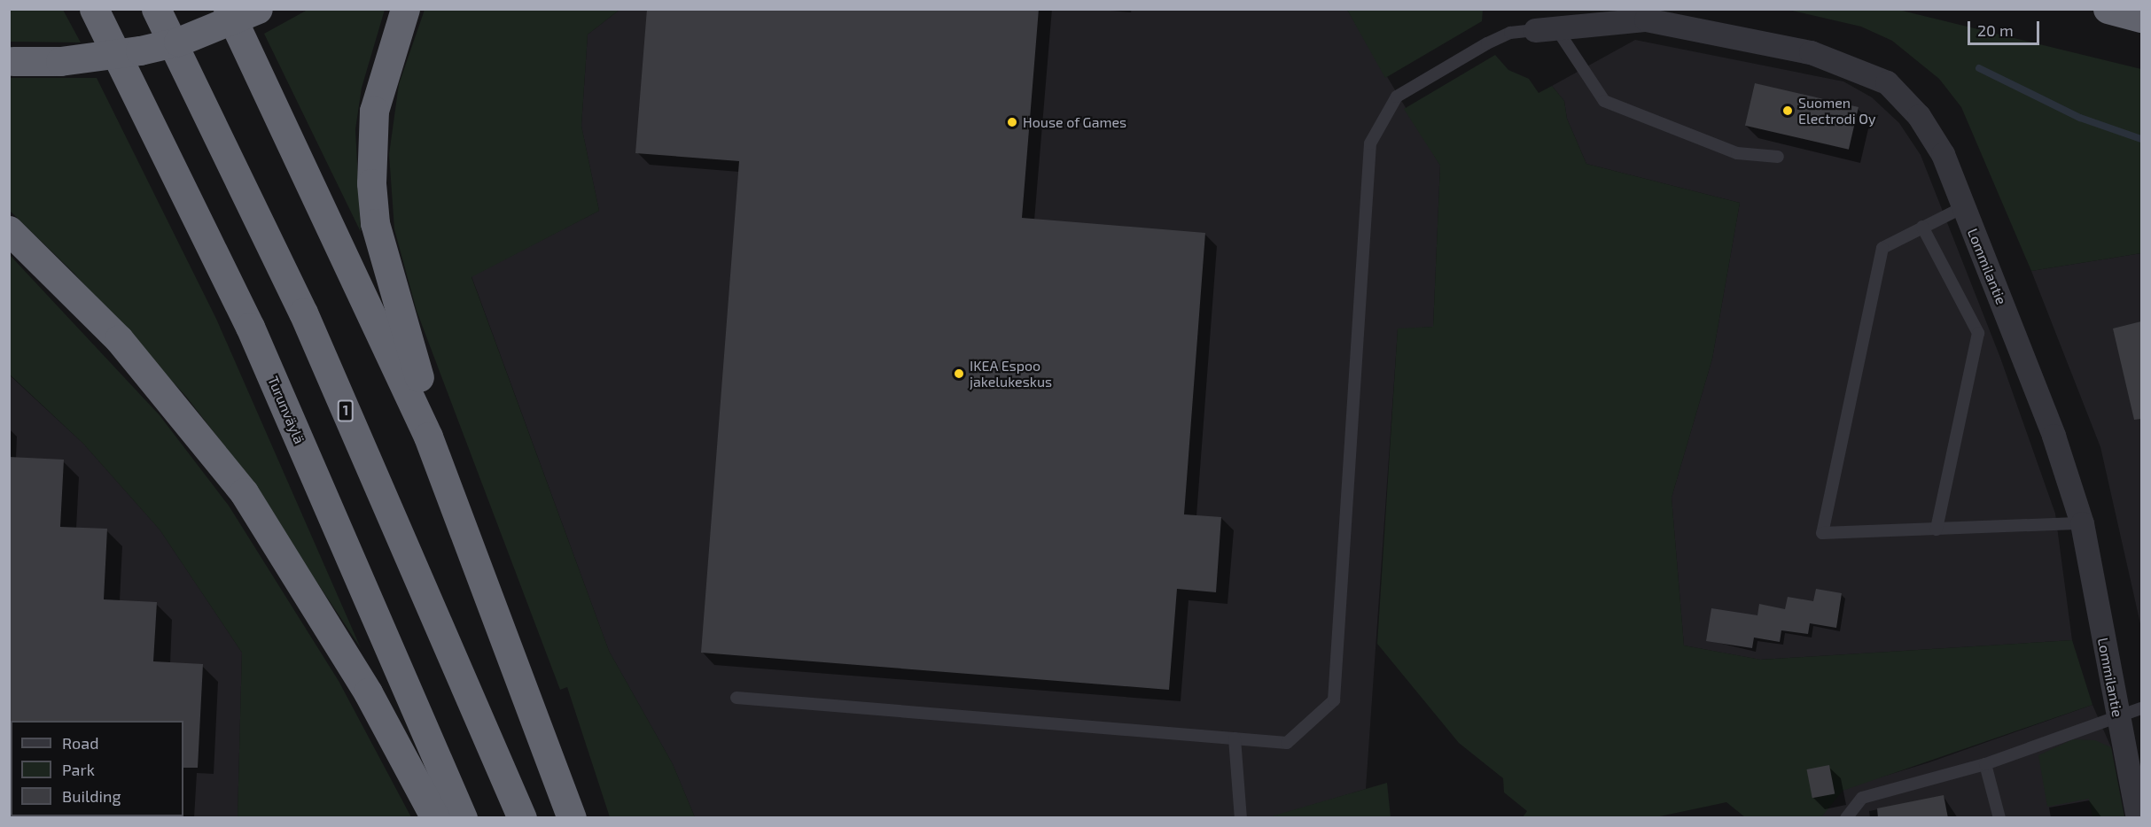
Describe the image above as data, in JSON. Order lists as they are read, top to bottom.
{
  "streets": {
    "highway": ["Turunväylä", "1"],
    "street": ["Lommilantie"]
  },
  "places": ["Suomen Electrodi Oy", "House of Games", "IKEA Espoo jakelukeskus"],
  "legend": ["Road", "Park", "Building"],
  "scale_bar": "20 m"
}
